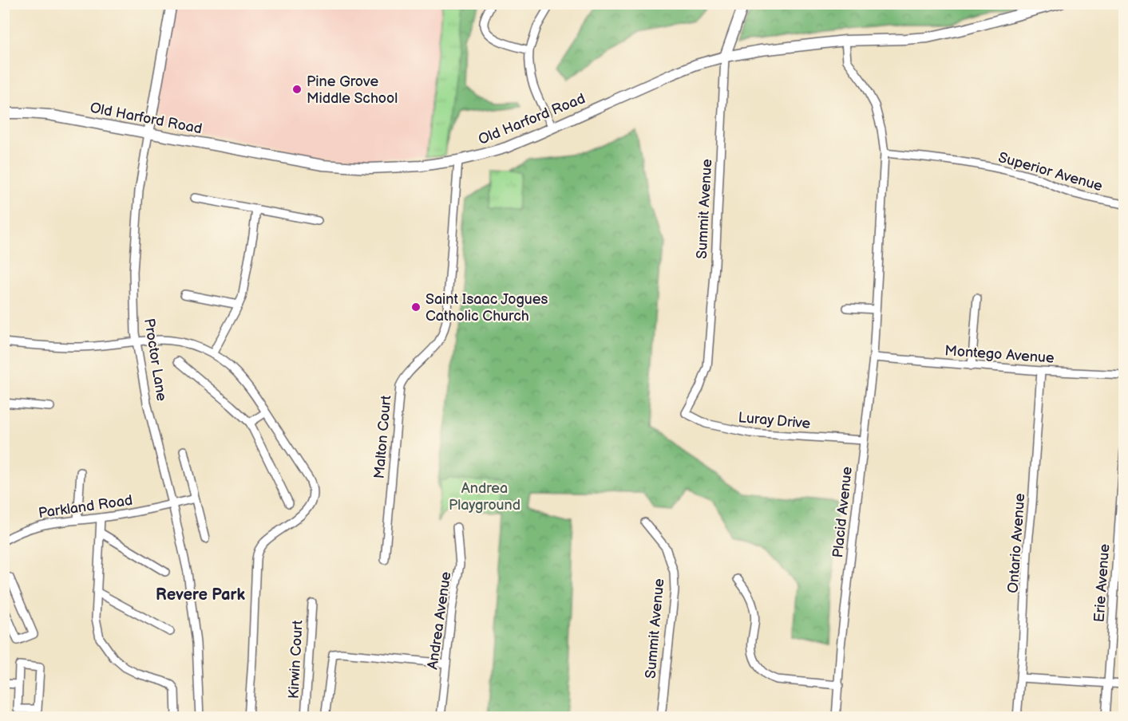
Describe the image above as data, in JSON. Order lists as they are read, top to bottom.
{
  "streets": {
    "street": [
      "Old Harford Road",
      "Superior Avenue",
      "Summit Avenue",
      "Montego Avenue",
      "Proctor Lane",
      "Luray Drive",
      "Malton Court",
      "Parkland Road",
      "Placid Avenue",
      "Ontario Avenue",
      "Erie Avenue",
      "Andrea Avenue",
      "Kirwin Court"
    ]
  },
  "crossings": [
    ["Old Harford Road", "Summit Avenue"],
    ["Old Harford Road", "Proctor Lane"],
    ["Old Harford Road", "Malton Court"],
    ["Old Harford Road", "Placid Avenue"],
    ["Superior Avenue", "Placid Avenue"],
    ["Summit Avenue", "Luray Drive"],
    ["Montego Avenue", "Placid Avenue"],
    ["Montego Avenue", "Ontario Avenue"],
    ["Proctor Lane", "Parkland Road"],
    ["Luray Drive", "Placid Avenue"]
  ],
  "districts": ["Revere Park"],
  "parks": ["Andrea Playground"],
  "places": ["Pine Grove Middle School", "Saint Isaac Jogues Catholic Church"]
}
